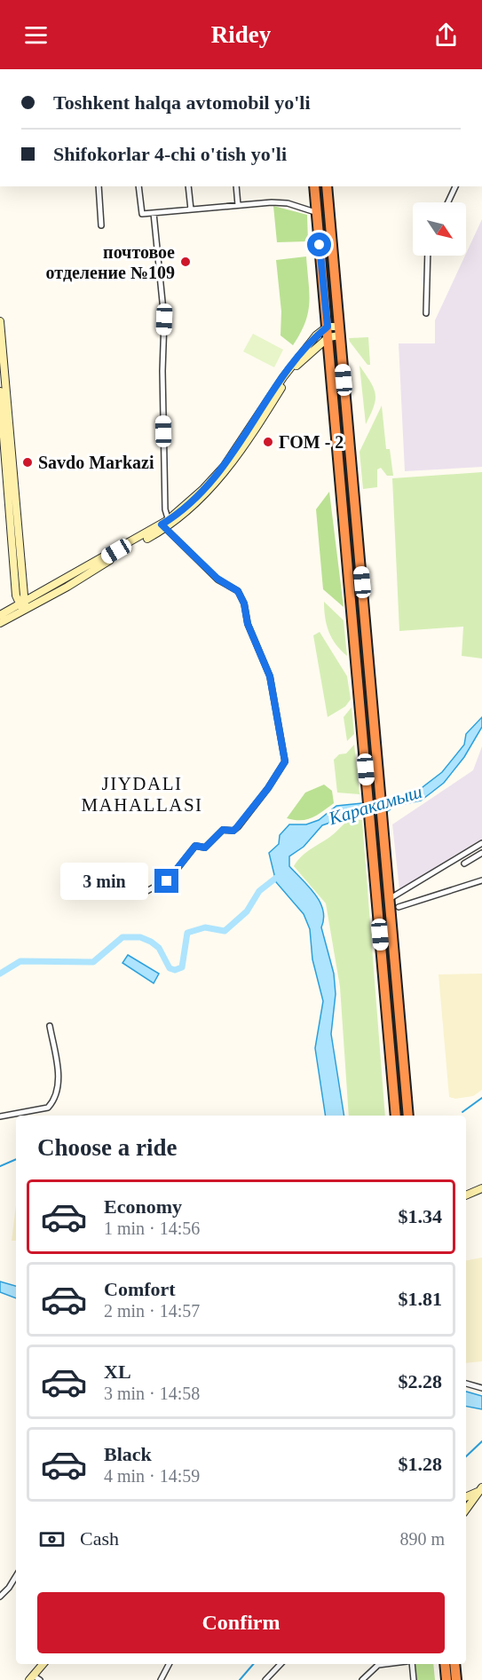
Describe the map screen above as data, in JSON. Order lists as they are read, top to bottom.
{
  "districts": ["JIYDALI MAHALLASI"],
  "water": ["Каракамыш"],
  "places": ["почтовое отделение №109", "ГОМ - 2", "Savdo Markazi"],
  "north": "bottom right",
  "page": {
    "header": "Ridey",
    "banner": ["Toshkent halqa avtomobil yo'li", "Shifokorlar 4-chi o'tish yo'li"],
    "bubble": "3 min",
    "heading": "Choose a ride",
    "list": [
      {
        "name": "Economy",
        "note": "1 min · 14:56",
        "value": "$1.34"
      },
      {
        "name": "Comfort",
        "note": "2 min · 14:57",
        "value": "$1.81"
      },
      {
        "name": "XL",
        "note": "3 min · 14:58",
        "value": "$2.28"
      },
      {
        "name": "Black",
        "note": "4 min · 14:59",
        "value": "$1.28"
      }
    ],
    "pay": ["Cash", "890 m"],
    "buttons": "Confirm"
  }
}
